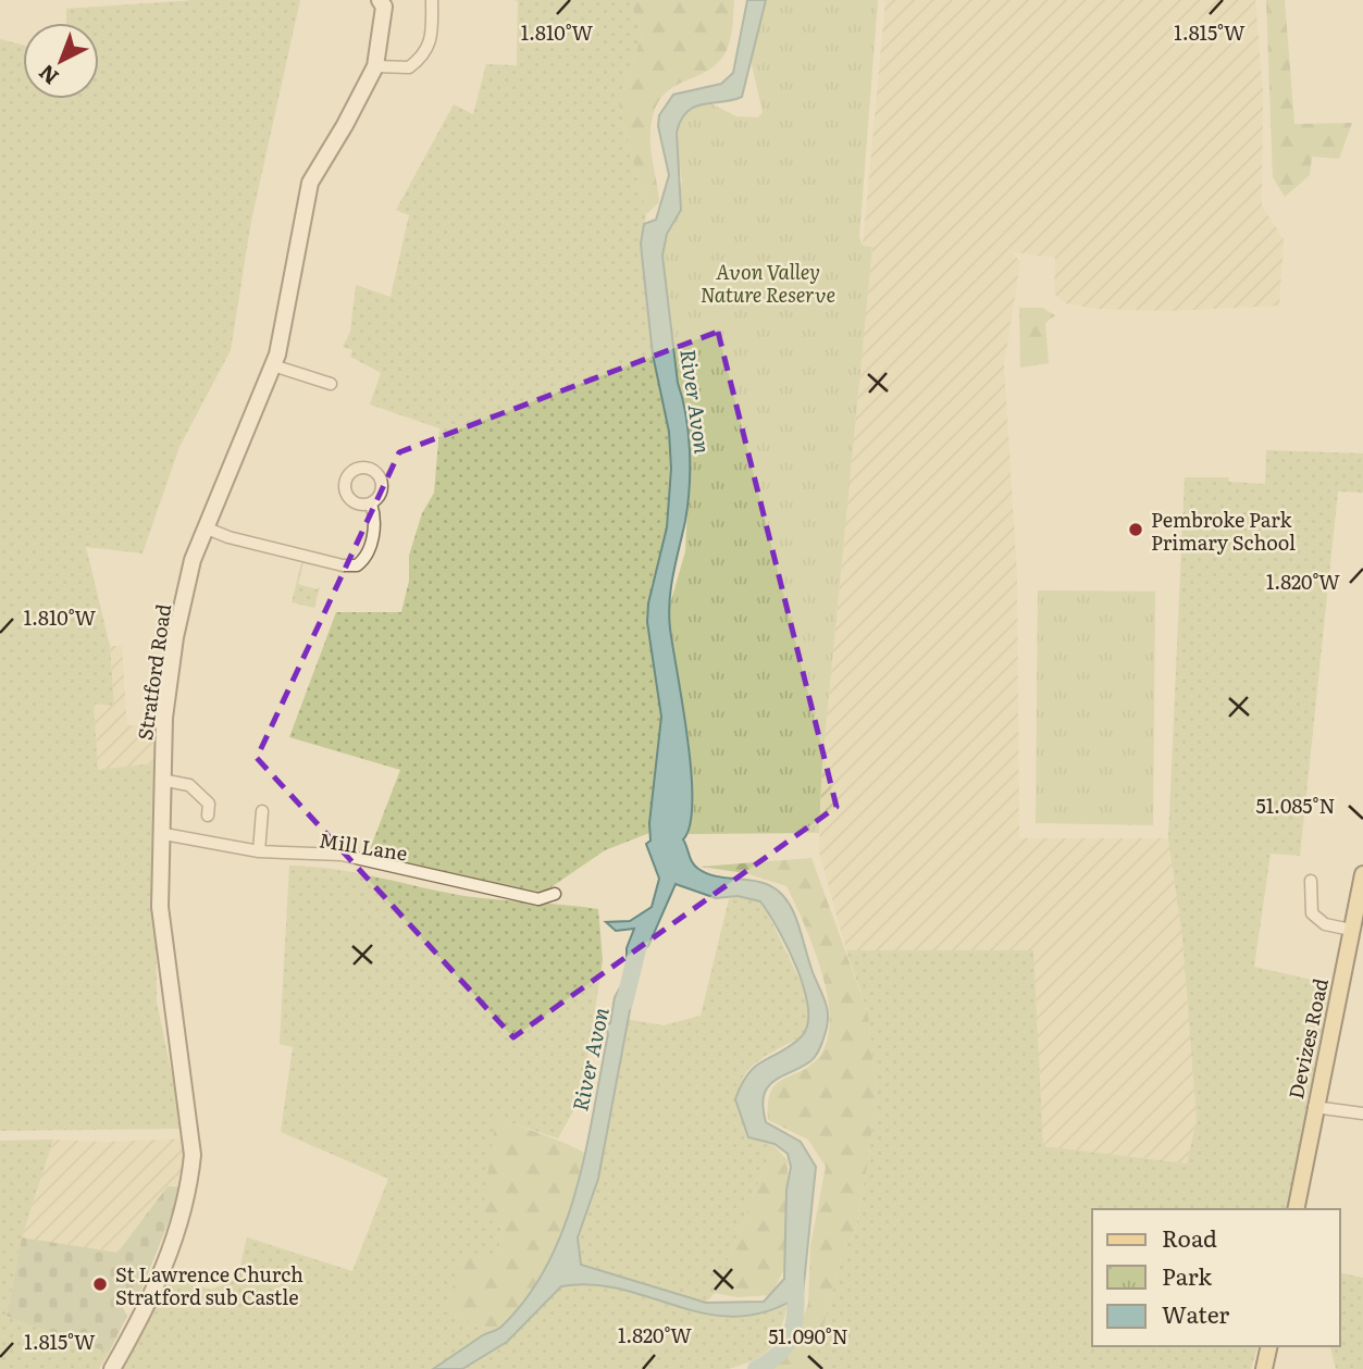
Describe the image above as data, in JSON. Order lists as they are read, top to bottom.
{
  "streets": {
    "main road": ["Devizes Road"],
    "street": ["Stratford Road", "Mill Lane"]
  },
  "crossings": [
    ["Stratford Road", "Mill Lane"]
  ],
  "water": ["River Avon"],
  "parks": ["Avon Valley Nature Reserve"],
  "places": ["Pembroke Park Primary School", "St Lawrence Church Stratford sub Castle"],
  "legend": ["Road", "Park", "Water"],
  "north": "bottom left",
  "coordinates": [
    "1.810°W",
    "1.815°W",
    "1.820°W",
    "51.085°N",
    "51.090°N"
  ]
}
